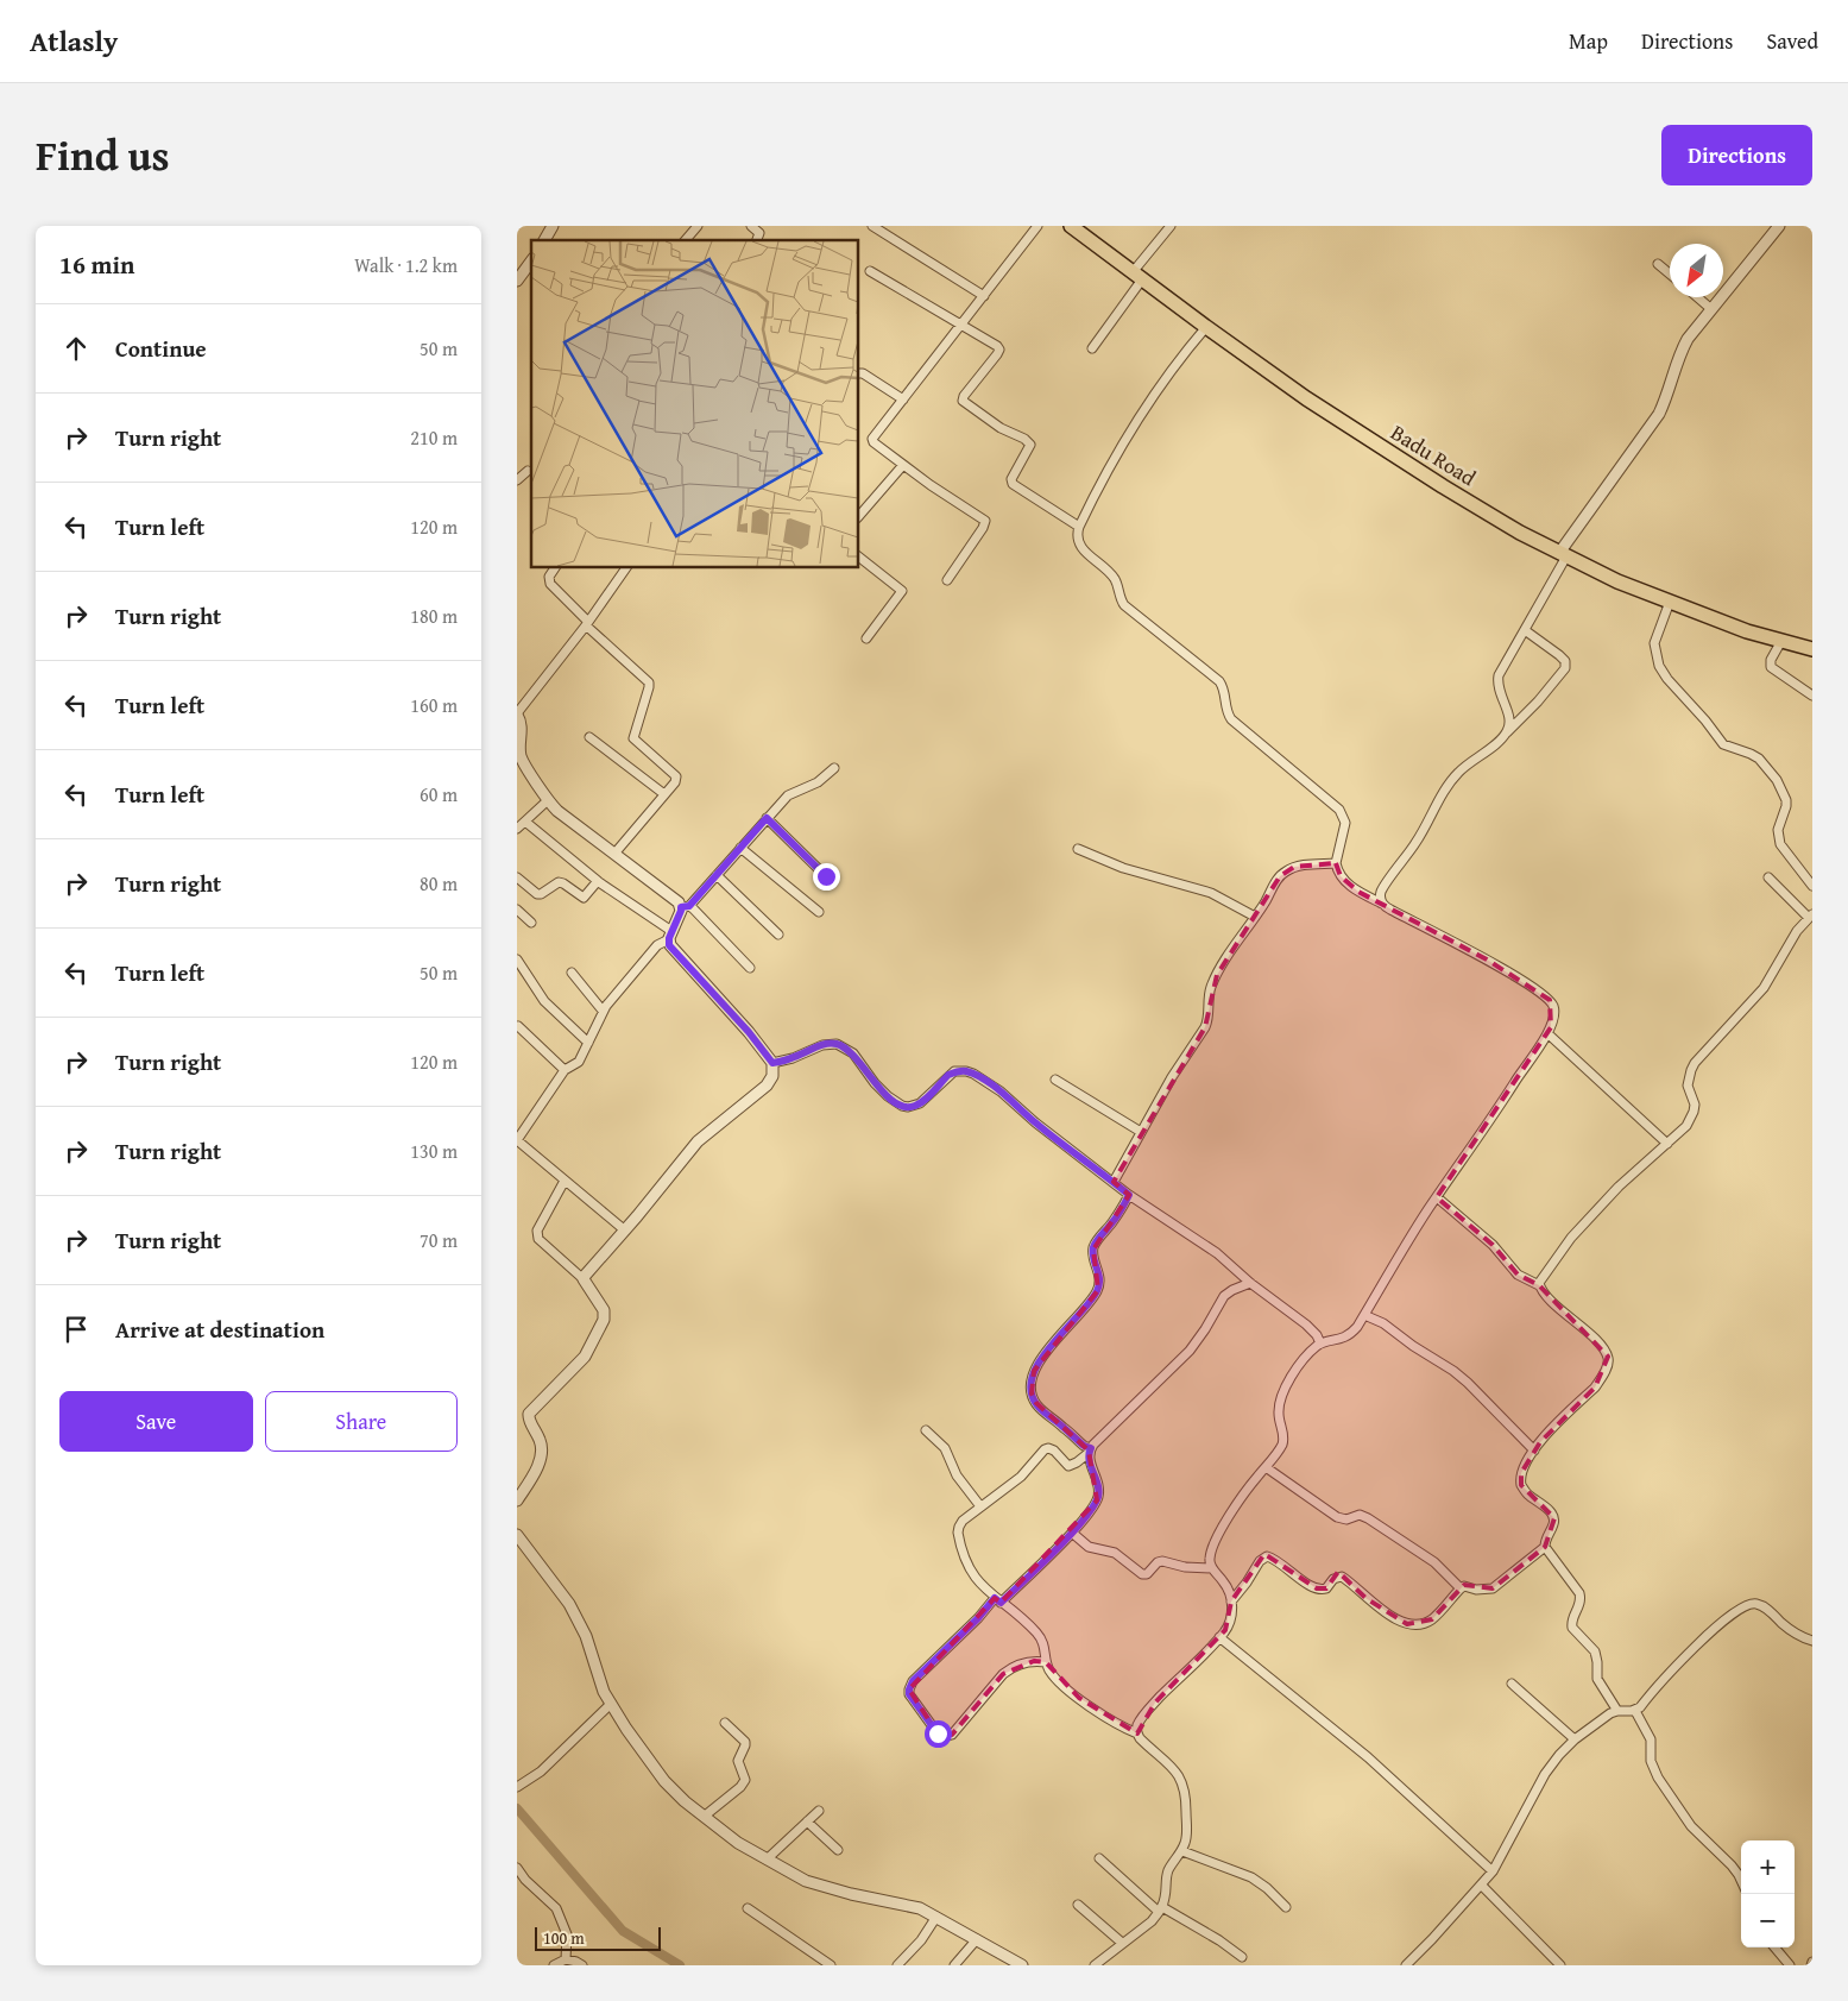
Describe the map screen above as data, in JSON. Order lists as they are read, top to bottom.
{
  "streets": {
    "main road": ["Badu Road"]
  },
  "scale_bar": "100 m",
  "north": "bottom left",
  "page": {
    "header": "Atlasly",
    "nav": ["Map", "Directions", "Saved"],
    "title": "Find us",
    "buttons": [
      "Directions",
      ["Save", "Share"]
    ],
    "heading": ["16 min", "Walk · 1.2 km"],
    "list": [
      ["Continue", "50 m"],
      ["Turn right", "210 m"],
      ["Turn left", "120 m"],
      ["Turn right", "180 m"],
      ["Turn left", "160 m"],
      ["Turn left", "60 m"],
      ["Turn right", "80 m"],
      ["Turn left", "50 m"],
      ["Turn right", "120 m"],
      ["Turn right", "130 m"],
      ["Turn right", "70 m"],
      "Arrive at destination"
    ],
    "map_buttons": ["+", "−"],
    "scale": "100 m"
  }
}
